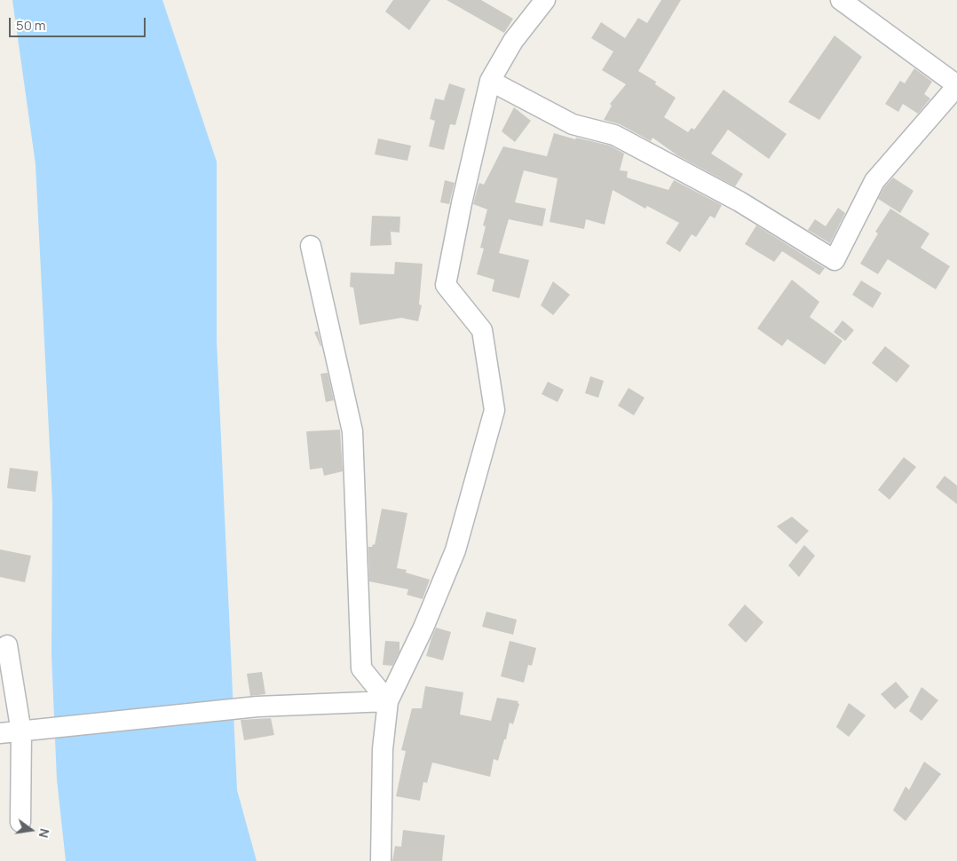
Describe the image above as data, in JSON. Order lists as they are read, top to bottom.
{
  "scale_bar": "50 m",
  "north": "right"
}
